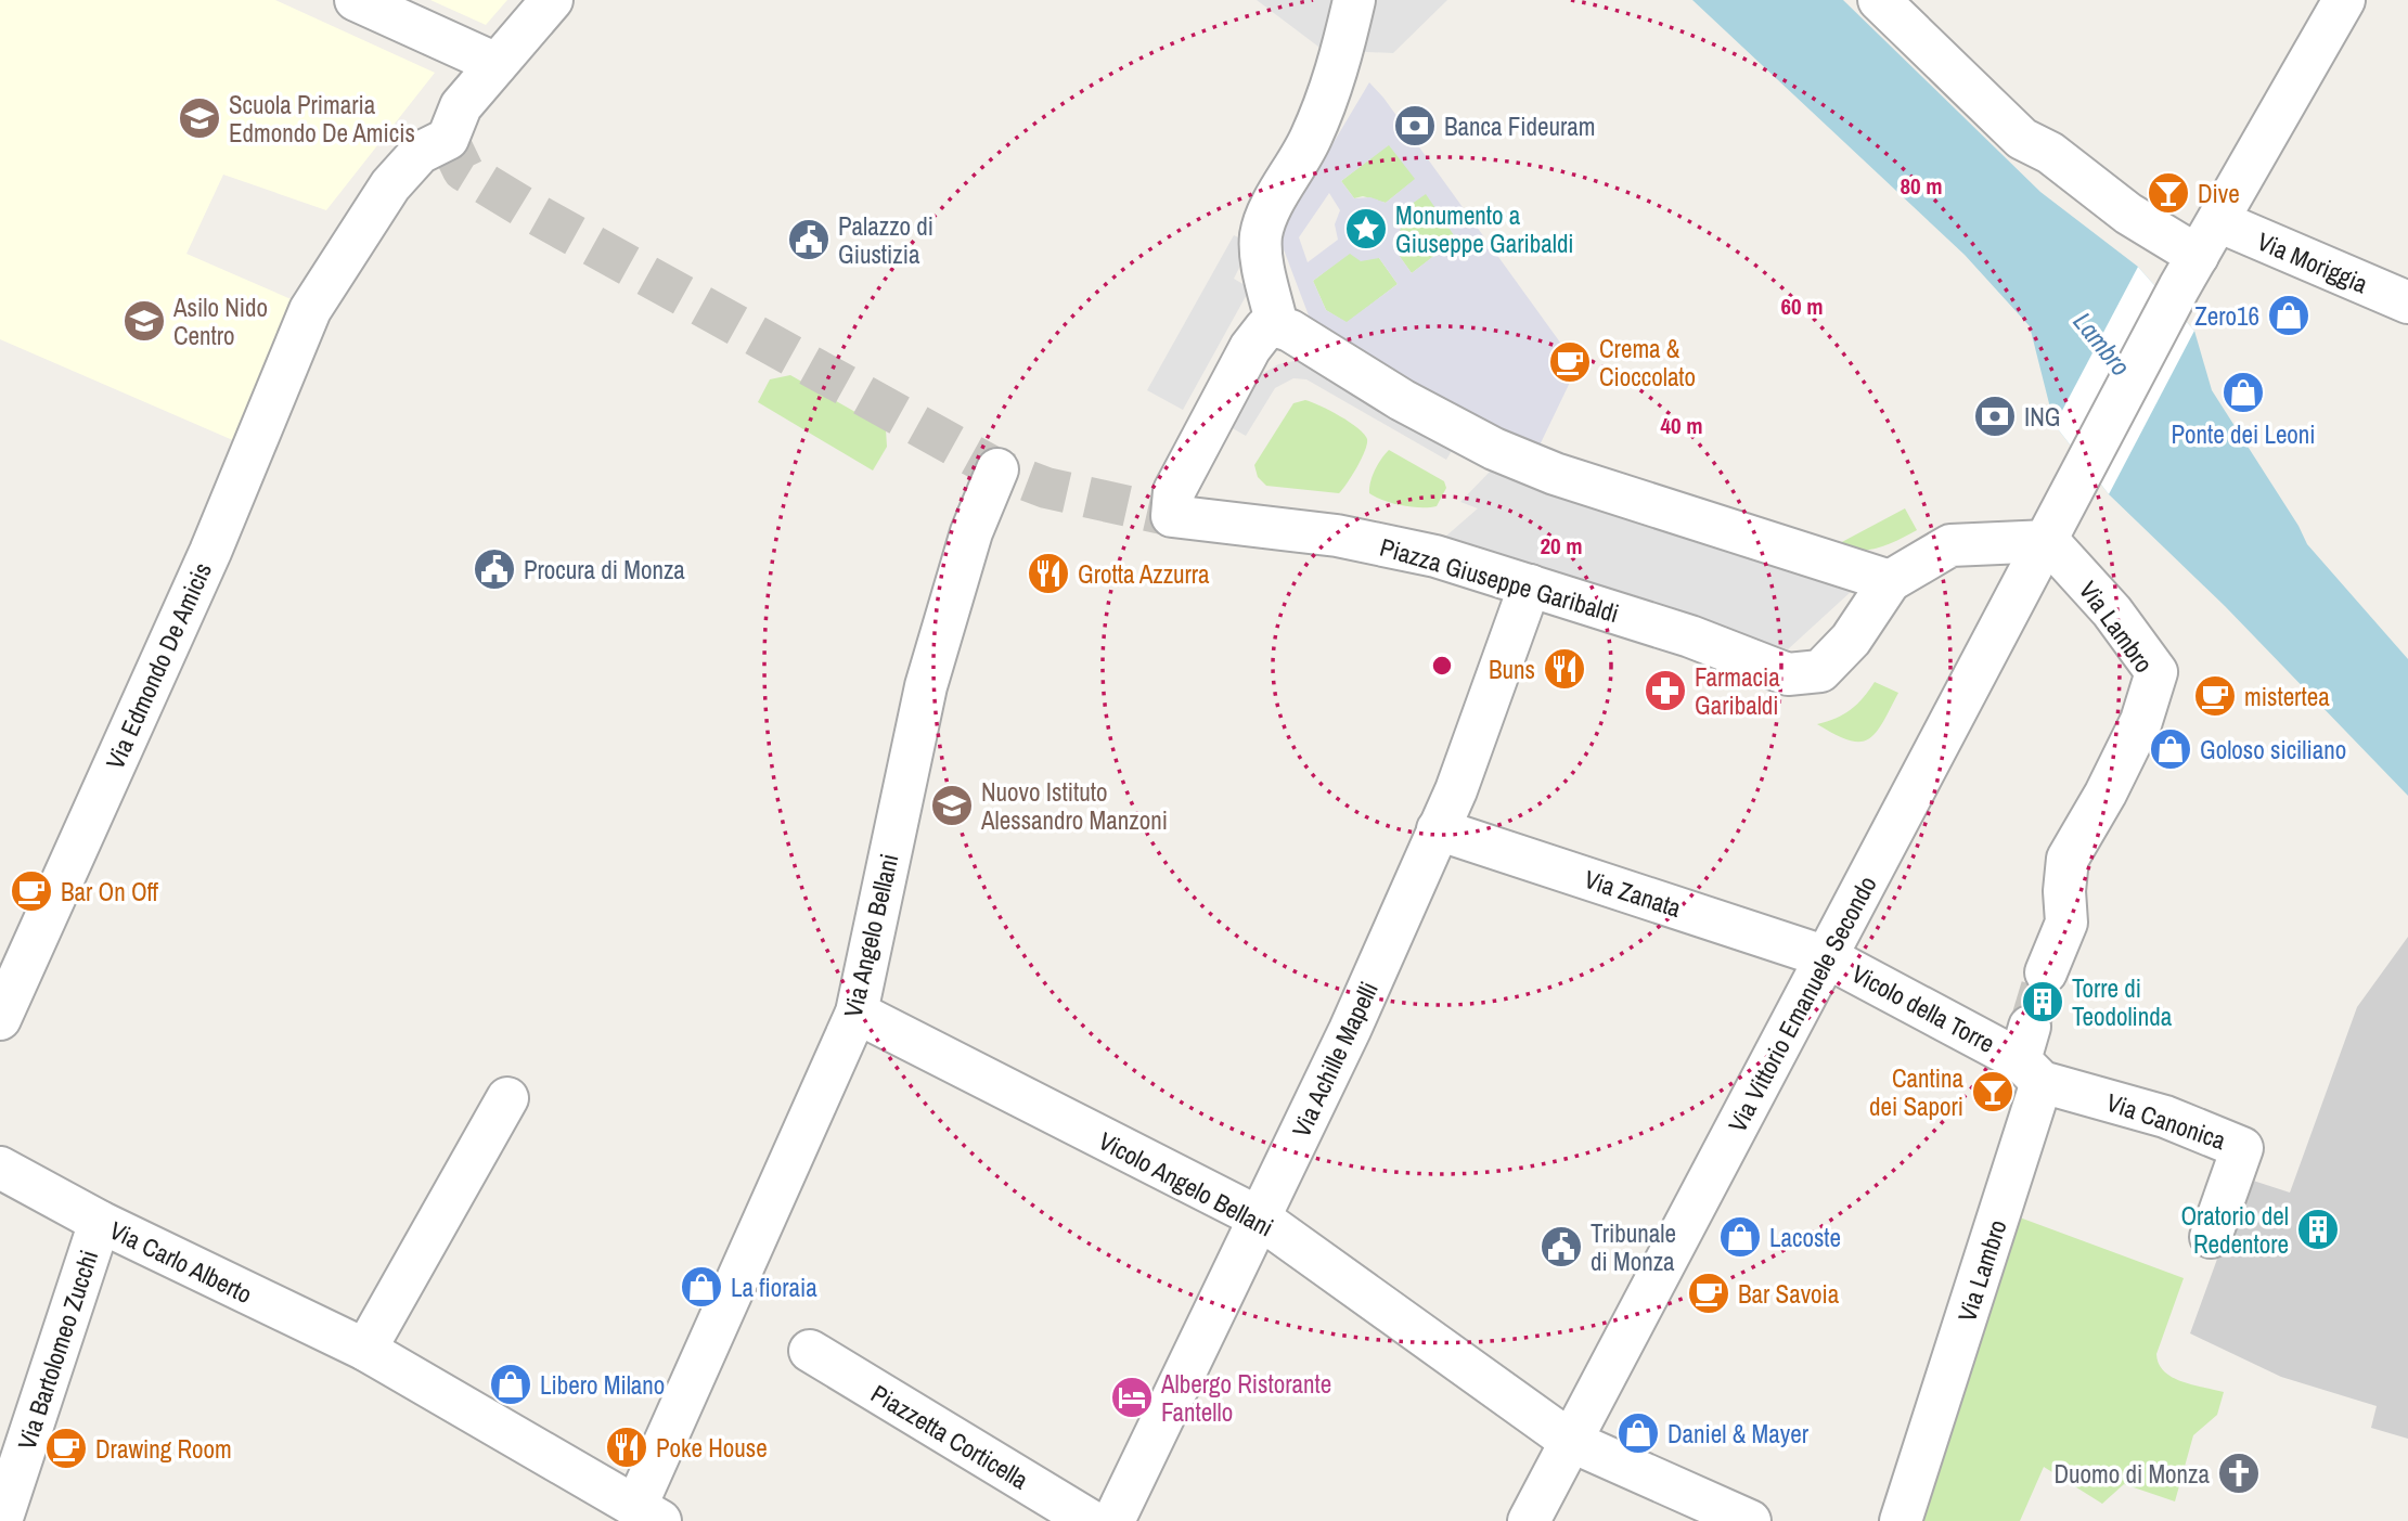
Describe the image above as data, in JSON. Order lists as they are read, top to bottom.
{
  "streets": {
    "street": [
      "Via Moriggia",
      "Piazza Giuseppe Garibaldi",
      "Via Lambro",
      "Via Edmondo De Amicis",
      "Via Zanata",
      "Via Angelo Bellani",
      "Via Vittorio Emanuele Secondo",
      "Vicolo della Torre",
      "Via Achille Mapelli",
      "Via Canonica",
      "Vicolo Angelo Bellani",
      "Via Carlo Alberto",
      "Via Bartolomeo Zucchi",
      "Piazzetta Corticella"
    ]
  },
  "crossings": [
    ["Piazza Giuseppe Garibaldi", "Via Lambro"],
    ["Piazza Giuseppe Garibaldi", "Via Vittorio Emanuele Secondo"],
    ["Piazza Giuseppe Garibaldi", "Via Achille Mapelli"],
    ["Via Lambro", "Via Vittorio Emanuele Secondo"],
    ["Via Lambro", "Vicolo della Torre"],
    ["Via Lambro", "Via Canonica"],
    ["Via Zanata", "Via Vittorio Emanuele Secondo"],
    ["Via Zanata", "Vicolo della Torre"],
    ["Via Zanata", "Via Achille Mapelli"],
    ["Via Angelo Bellani", "Vicolo Angelo Bellani"],
    ["Via Angelo Bellani", "Via Carlo Alberto"],
    ["Via Vittorio Emanuele Secondo", "Vicolo della Torre"],
    ["Via Vittorio Emanuele Secondo", "Vicolo Angelo Bellani"],
    ["Vicolo della Torre", "Via Canonica"],
    ["Via Achille Mapelli", "Vicolo Angelo Bellani"],
    ["Via Carlo Alberto", "Via Bartolomeo Zucchi"]
  ],
  "water": ["Lambro"],
  "places": {
    "school or university": ["Scuola Primaria Edmondo De Amicis", "Asilo Nido Centro", "Nuovo Istituto Alessandro Manzoni"],
    "bank": ["Banca Fideuram", "ING"],
    "bar": ["Dive", "Cantina dei Sapori"],
    "place": ["Monumento a Giuseppe Garibaldi"],
    "public building": ["Palazzo di Giustizia", "Procura di Monza", "Tribunale di Monza"],
    "shop": [
      "Zero16",
      "Ponte dei Leoni",
      "Goloso siciliano",
      "Lacoste",
      "La fioraia",
      "Libero Milano",
      "Daniel & Mayer"
    ],
    "cafe": [
      "Crema & Cioccolato",
      "mistertea",
      "Bar On Off",
      "Bar Savoia",
      "Drawing Room"
    ],
    "restaurant": ["Grotta Azzurra", "Buns", "Poke House"],
    "pharmacy": ["Farmacia Garibaldi"],
    "building": ["Torre di Teodolinda", "Oratorio del Redentore"],
    "hotel": ["Albergo Ristorante Fantello"],
    "church": ["Duomo di Monza"]
  },
  "rings": [
    "80 m",
    "60 m",
    "40 m",
    "20 m"
  ]
}
